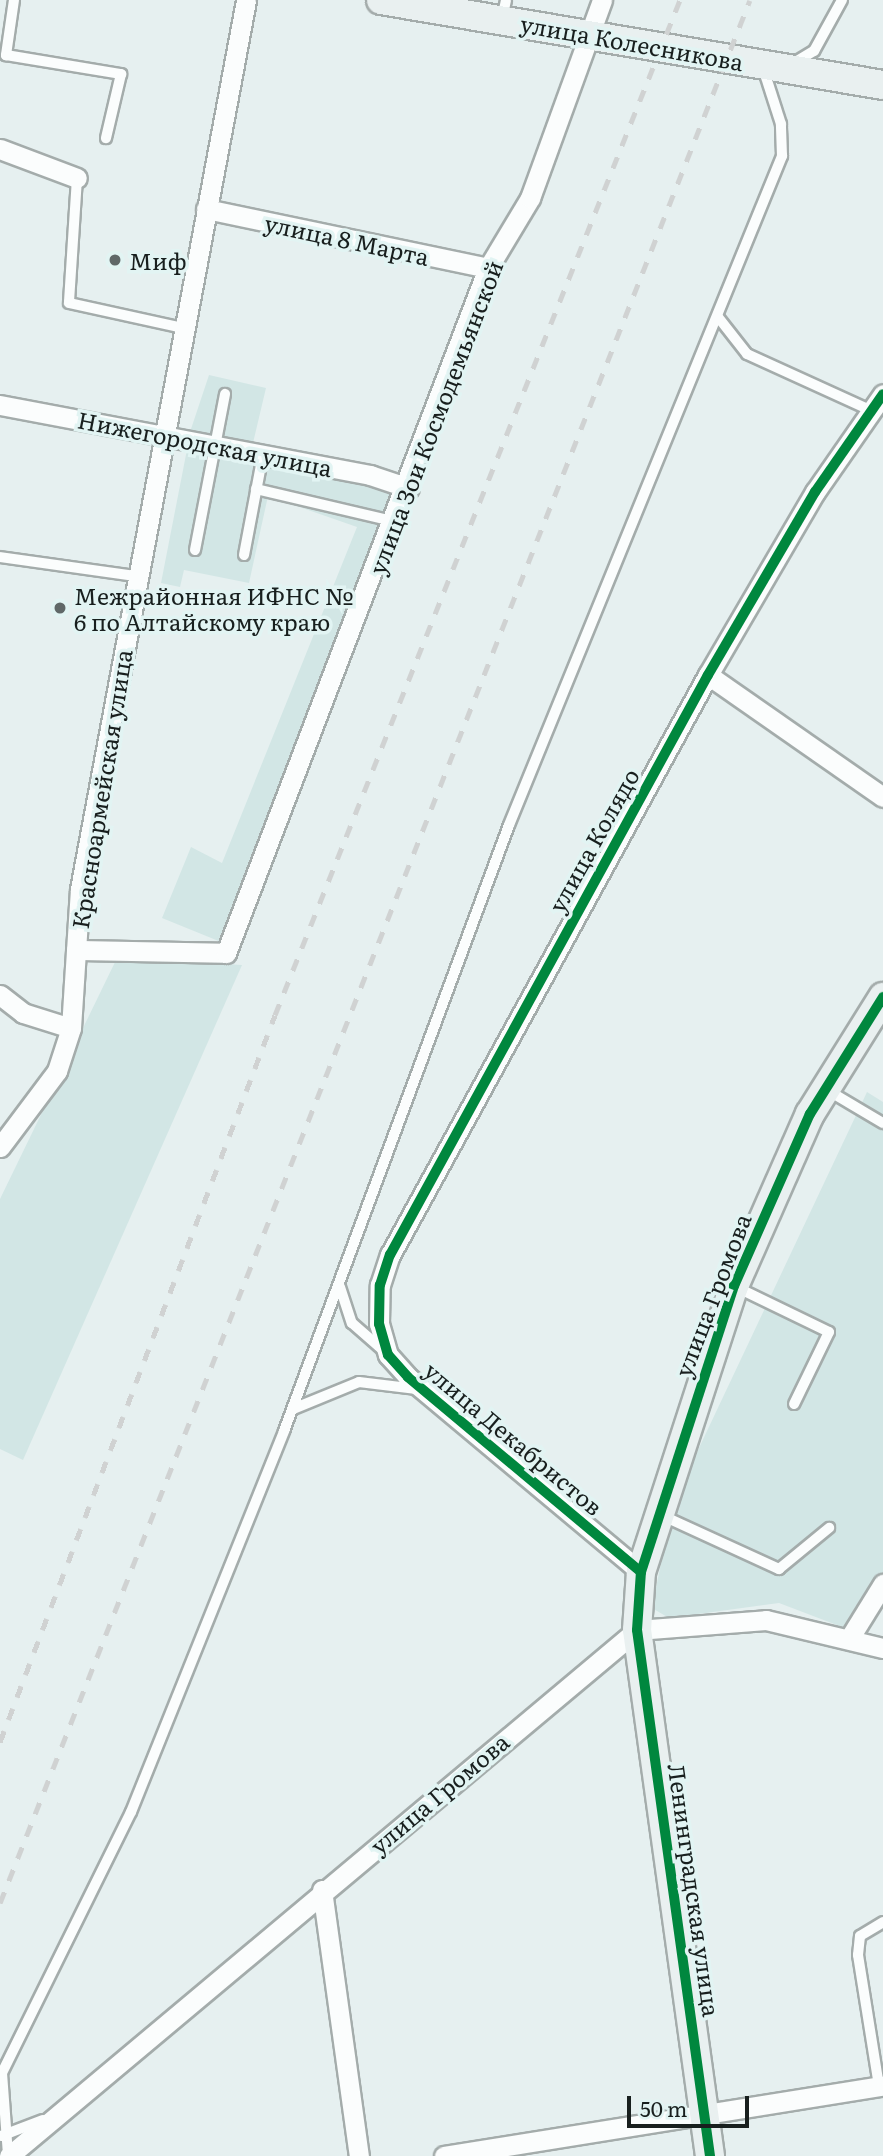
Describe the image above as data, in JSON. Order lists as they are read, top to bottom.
{
  "streets": {
    "street": [
      "улица Колесникова",
      "улица 8 Марта",
      "улица Зои Космодемьянской",
      "Нижегородская улица",
      "Красноармейская улица",
      "улица Колядо",
      "улица Громова",
      "улица Декабристов",
      "Ленинградская улица"
    ]
  },
  "crossings": [
    ["улица Колесникова", "улица Зои Космодемьянской"],
    ["улица 8 Марта", "улица Зои Космодемьянской"],
    ["улица 8 Марта", "Красноармейская улица"],
    ["улица Зои Космодемьянской", "Нижегородская улица"],
    ["улица Зои Космодемьянской", "Красноармейская улица"],
    ["Нижегородская улица", "Красноармейская улица"],
    ["улица Колядо", "улица Декабристов"],
    ["улица Громова", "улица Декабристов"],
    ["улица Громова", "Ленинградская улица"]
  ],
  "places": ["Миф", "Межрайонная ИФНС № 6 по Алтайскому краю"],
  "scale_bar": "50 m"
}
